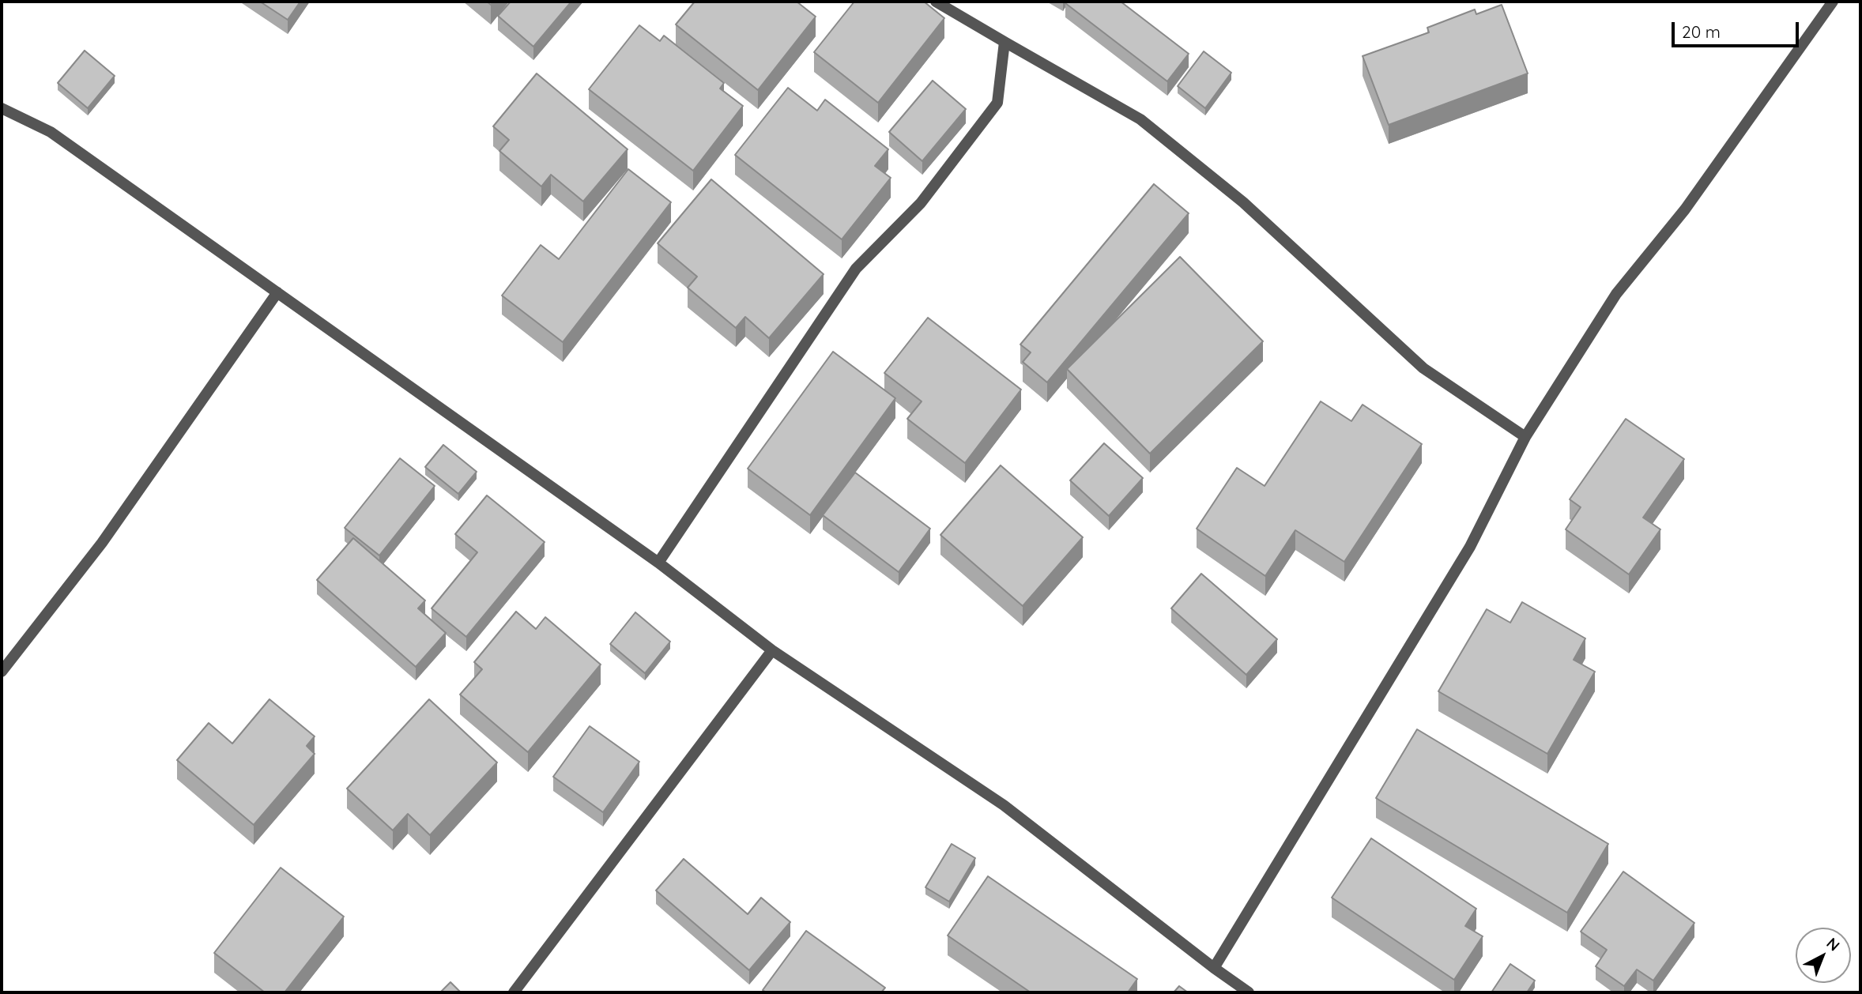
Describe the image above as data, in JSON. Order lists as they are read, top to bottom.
{
  "scale_bar": "20 m",
  "north": "top right"
}
